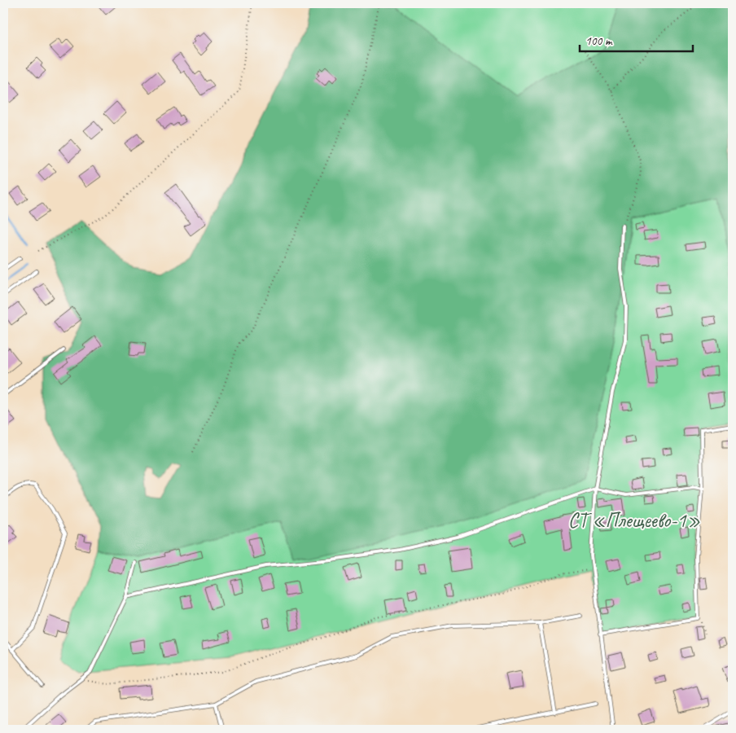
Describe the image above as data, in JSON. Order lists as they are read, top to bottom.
{
  "parks": ["СТ «Плещеево-1»"],
  "scale_bar": "100 m"
}
